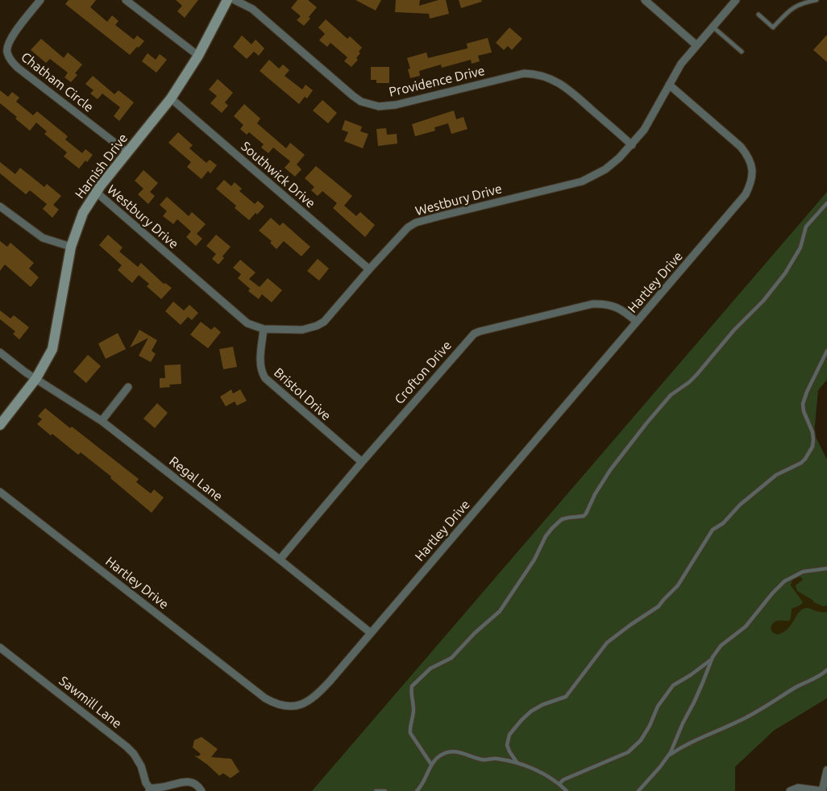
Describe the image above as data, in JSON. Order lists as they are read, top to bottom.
{
  "streets": {
    "street": [
      "Providence Drive",
      "Chatham Circle",
      "Harnish Drive",
      "Southwick Drive",
      "Westbury Drive",
      "Hartley Drive",
      "Crofton Drive",
      "Bristol Drive",
      "Regal Lane",
      "Sawmill Lane"
    ]
  },
  "crossings": [
    ["Providence Drive", "Westbury Drive"],
    ["Chatham Circle", "Harnish Drive"],
    ["Harnish Drive", "Southwick Drive"],
    ["Harnish Drive", "Westbury Drive"],
    ["Harnish Drive", "Regal Lane"],
    ["Southwick Drive", "Westbury Drive"],
    ["Westbury Drive", "Hartley Drive"],
    ["Westbury Drive", "Bristol Drive"],
    ["Hartley Drive", "Crofton Drive"],
    ["Hartley Drive", "Regal Lane"],
    ["Crofton Drive", "Bristol Drive"],
    ["Crofton Drive", "Regal Lane"]
  ]
}
